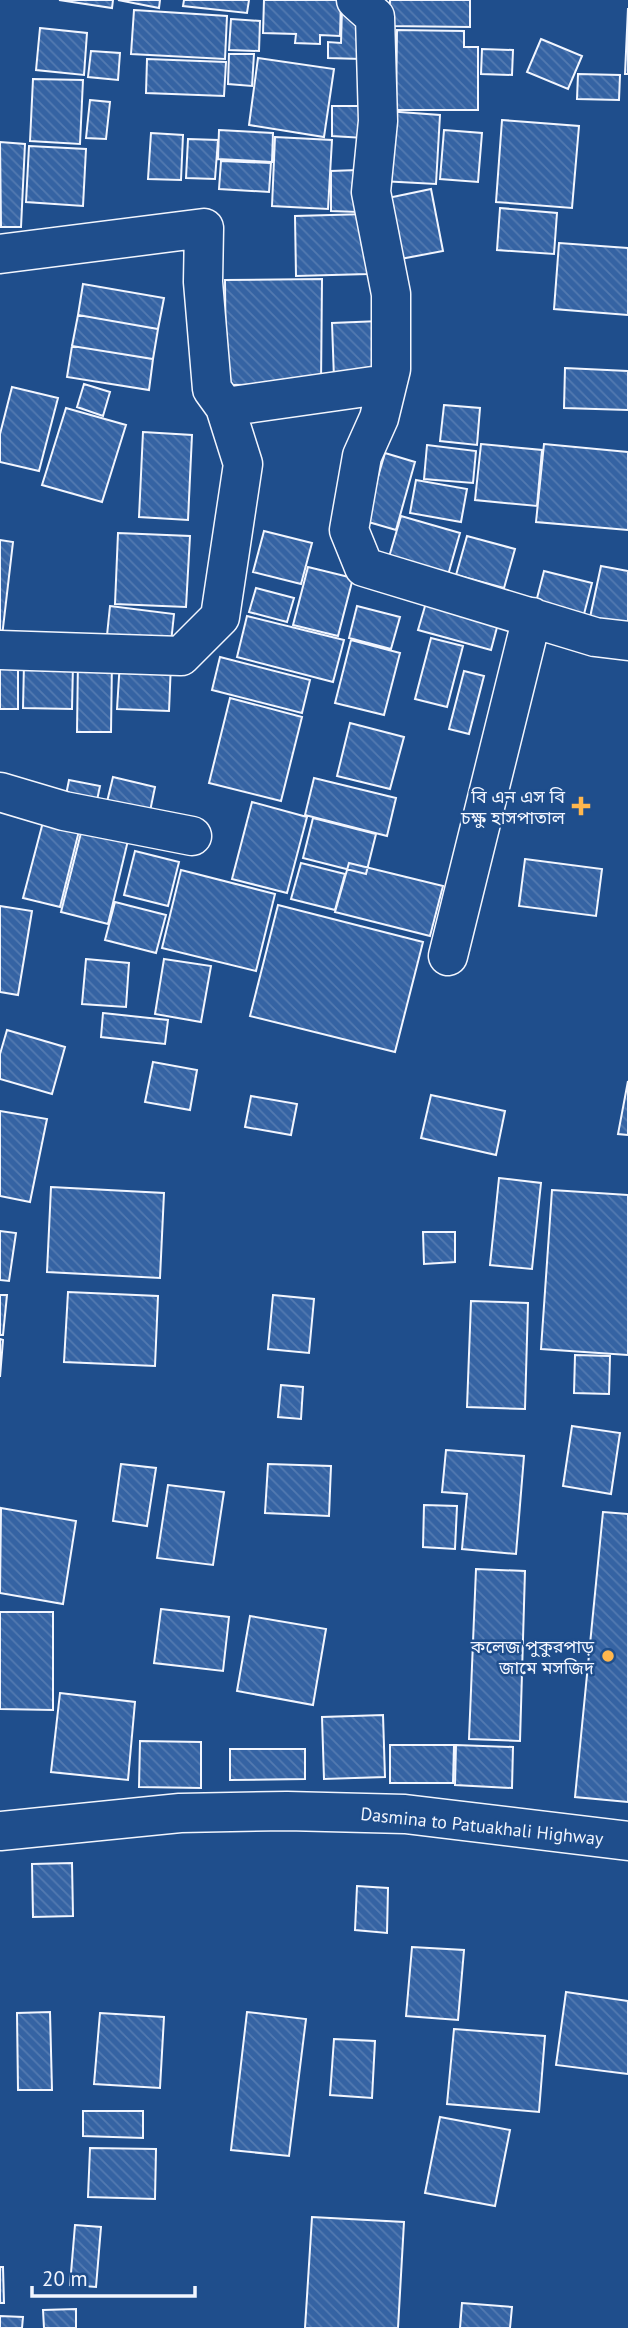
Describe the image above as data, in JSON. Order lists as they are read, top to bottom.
{
  "streets": {
    "street": ["Dasmina to Patuakhali Highway"]
  },
  "places": {
    "health": ["বি এন এস বি চক্ষু হাসপাতাল"],
    "other": ["কলেজ পুকুরপাড় জামে মসজিদ"]
  },
  "scale_bar": "20 m"
}
